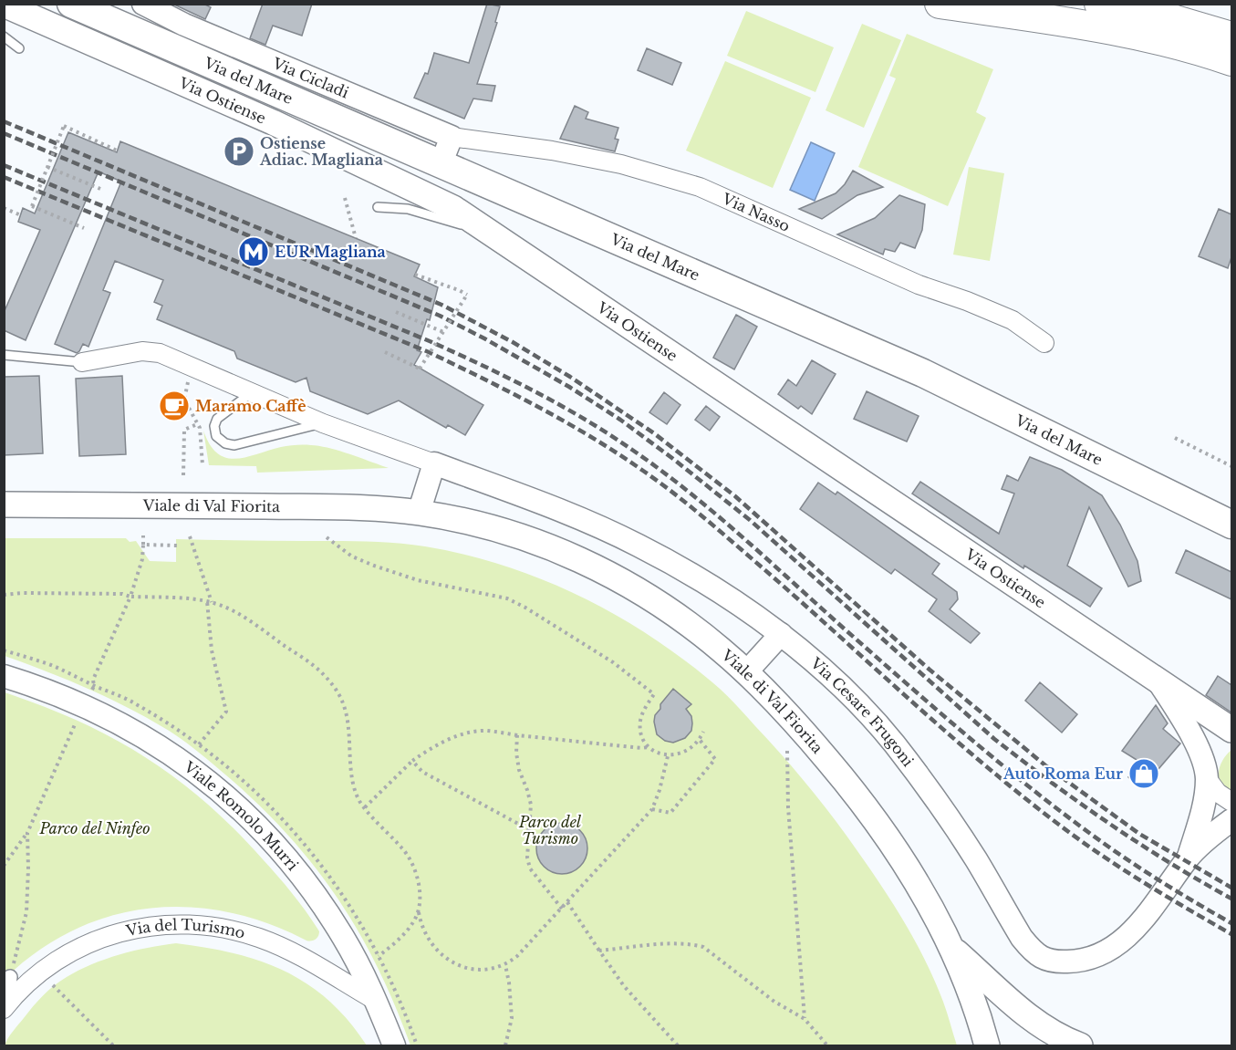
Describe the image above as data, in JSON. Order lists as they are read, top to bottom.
{
  "streets": {
    "main road": ["Via del Mare", "Via Ostiense", "Viale di Val Fiorita"],
    "street": [
      "Via Cicladi",
      "Via Nasso",
      "Via Cesare Frugoni",
      "Viale Romolo Murri",
      "Via del Turismo"
    ]
  },
  "crossings": [
    ["Via Cicladi", "Via Nasso"],
    ["Viale Romolo Murri", "Via del Turismo"]
  ],
  "parks": ["Parco del Turismo", "Parco del Ninfeo"],
  "places": {
    "parking": ["Ostiense Adiac. Magliana"],
    "metro station": ["EUR Magliana"],
    "cafe": ["Maramo Caffè"],
    "shop": ["Auto Roma Eur"]
  }
}
